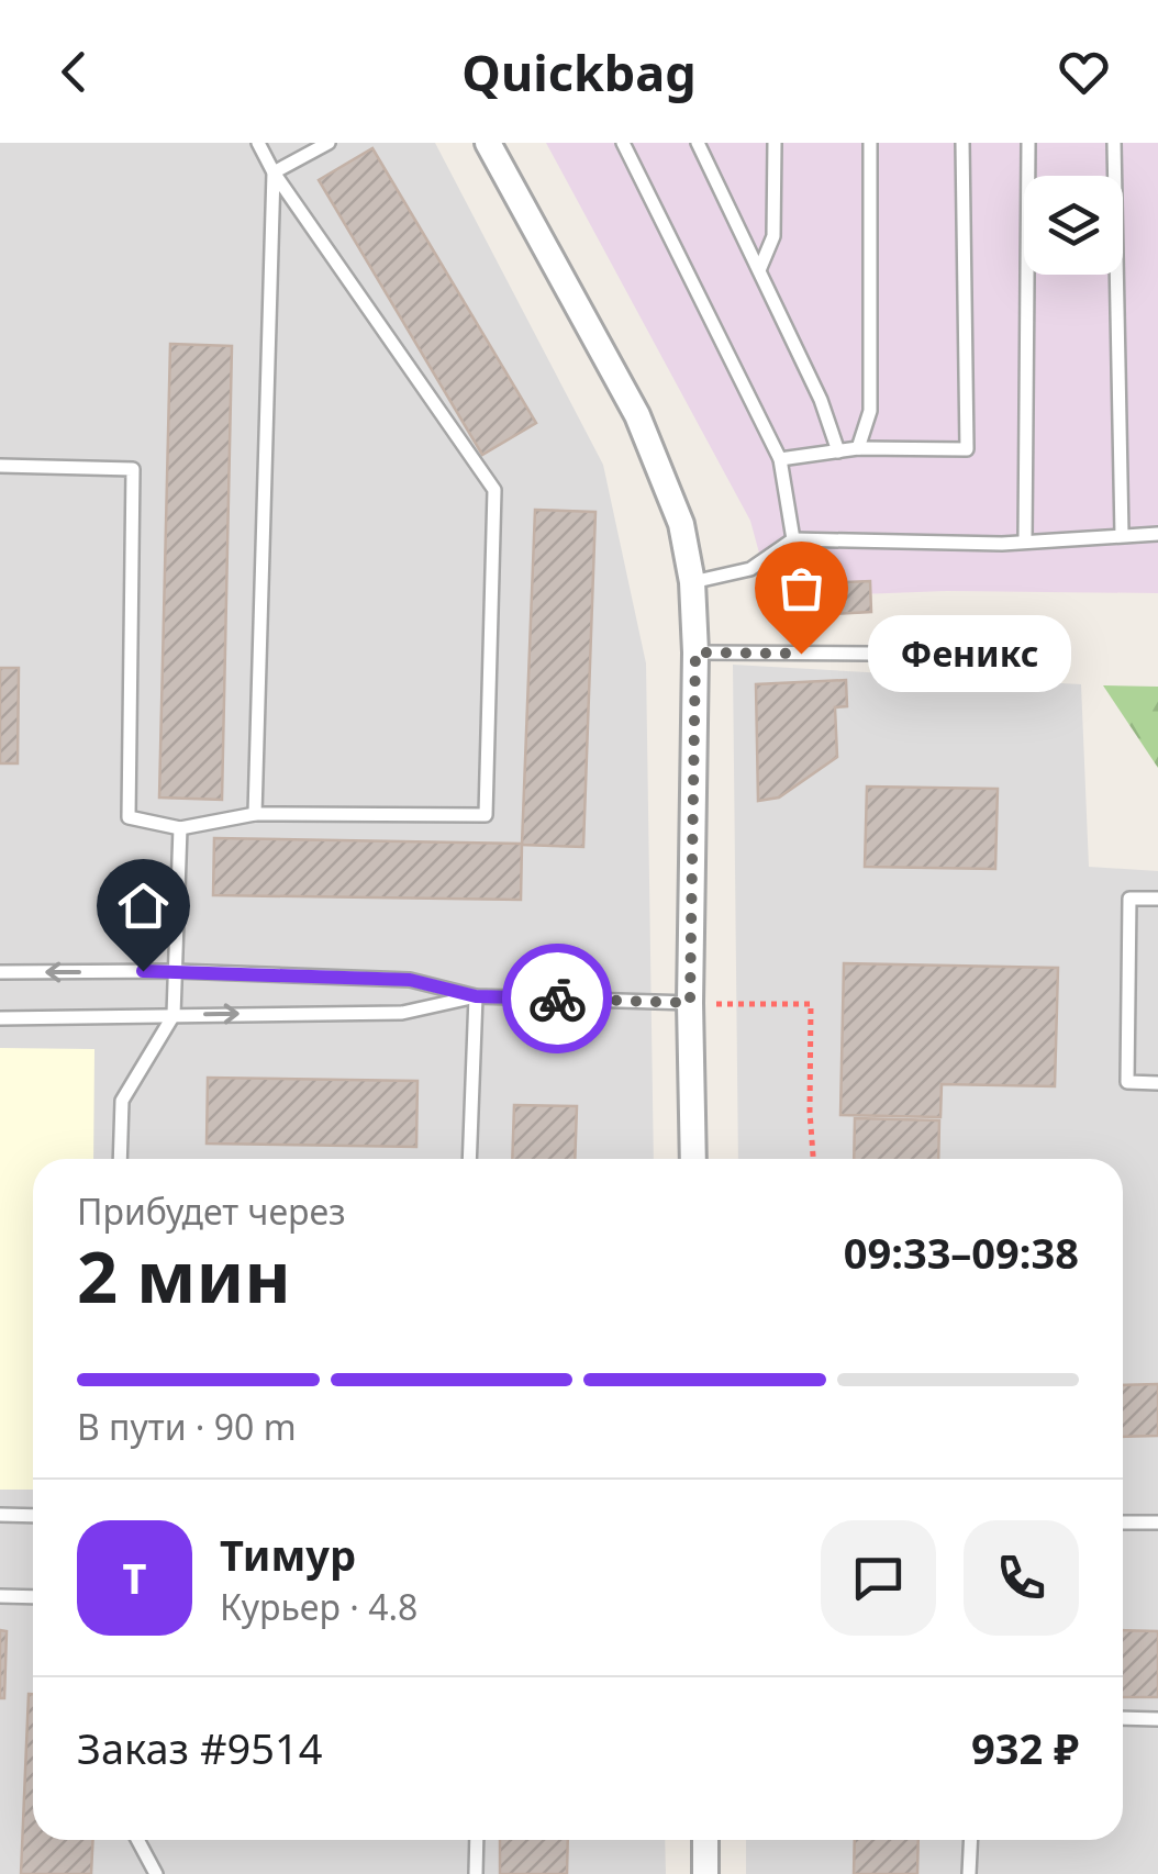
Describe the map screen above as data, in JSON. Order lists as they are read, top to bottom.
{
  "places": ["Феникс"],
  "page": {
    "header": "Quickbag",
    "bubble": "Феникс",
    "heading": ["2 мин", "Прибудет через", "09:33–09:38"],
    "panel": [
      "Тимур",
      "Курьер · 4.8",
      "Заказ #9514",
      "932 ₽"
    ],
    "bar": "В пути · 90 m",
    "round": "Т"
  }
}
